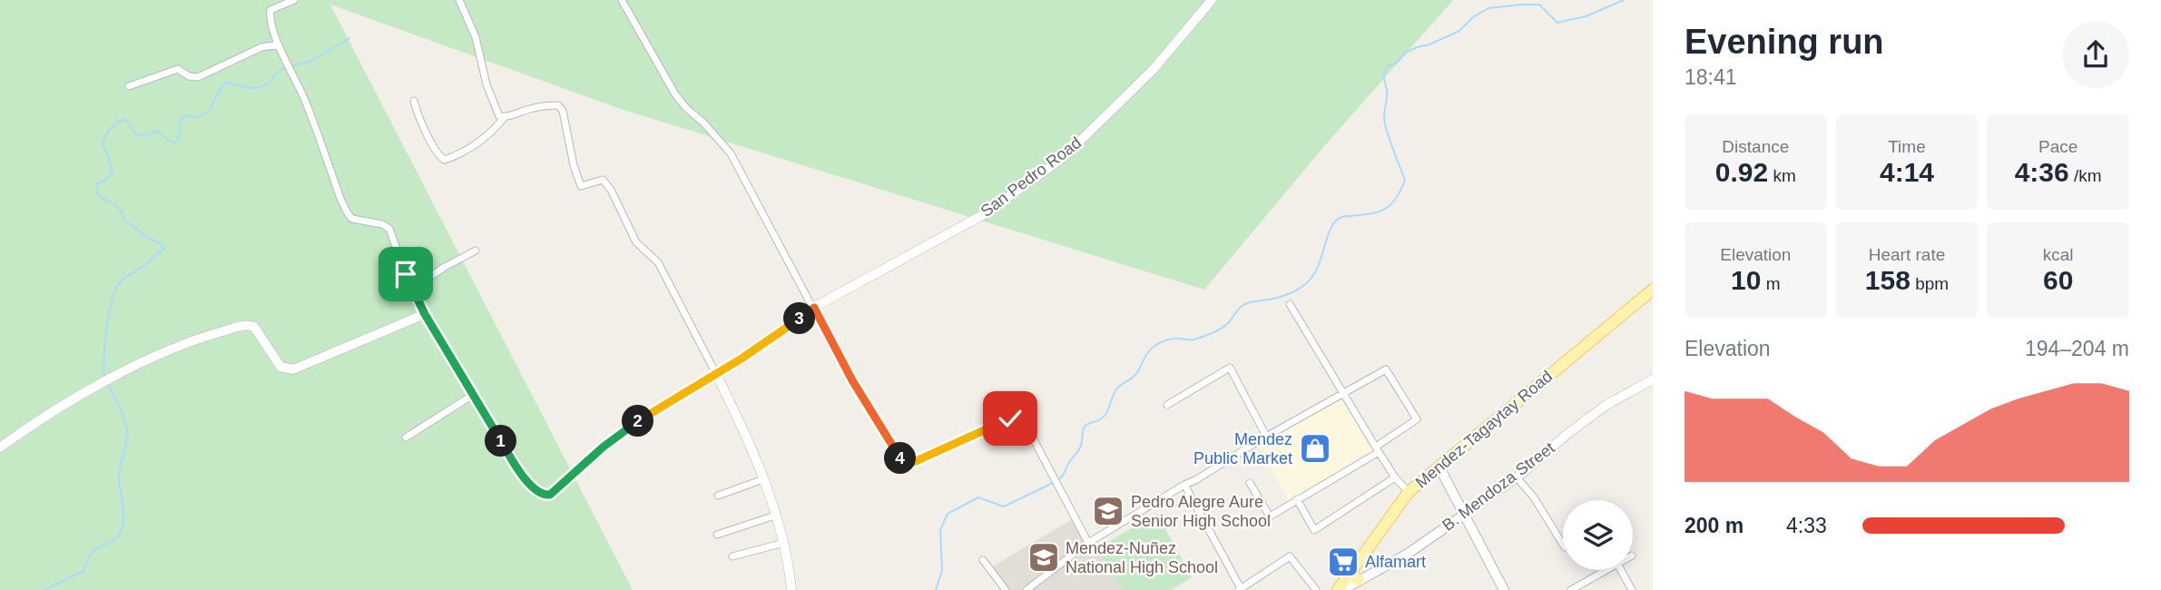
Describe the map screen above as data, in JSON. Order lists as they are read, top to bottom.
{
  "streets": {
    "main road": ["Mendez-Tagaytay Road", "B. Mendoza Street"],
    "street": ["San Pedro Road"]
  },
  "crossings": [
    ["Mendez-Tagaytay Road", "B. Mendoza Street"]
  ],
  "places": {
    "shop": ["Mendez Public Market"],
    "school or university": ["Pedro Alegre Aure Senior High School", "Mendez-Nuñez National High School"],
    "supermarket": ["Alfamart"]
  },
  "page": {
    "heading": ["Evening run", "18:41"],
    "stats": [
      ["Distance", "0.92 km"],
      ["Time", "4:14"],
      ["Pace", "4:36 /km"],
      ["Elevation", "10 m"],
      ["Heart rate", "158 bpm"],
      ["kcal", "60"]
    ],
    "pins": [
      "3",
      "2",
      "1",
      "4"
    ],
    "chart": ["Elevation", "194–204 m"],
    "list": [
      {
        "name": "200 m",
        "note": "4:33"
      }
    ]
  }
}
